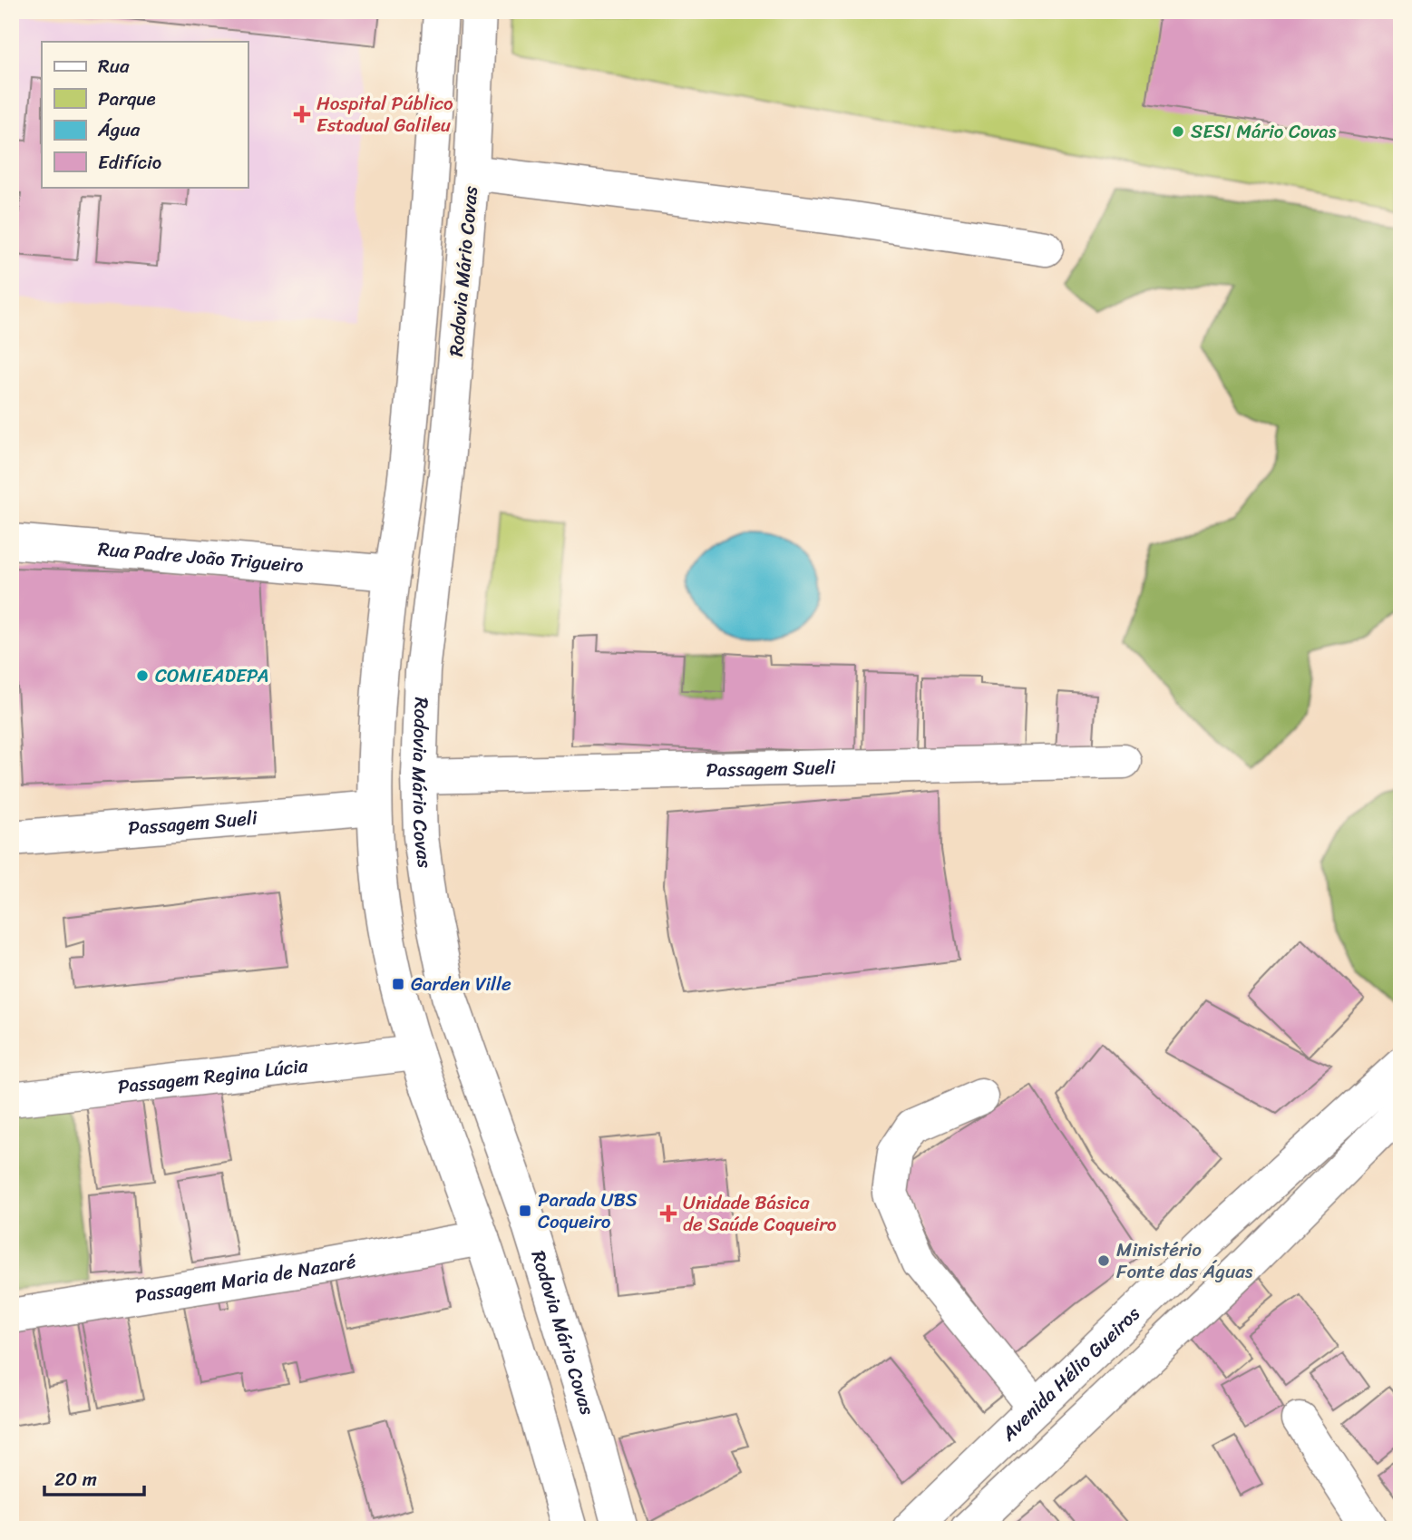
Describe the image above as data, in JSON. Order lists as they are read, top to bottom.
{
  "streets": {
    "main road": [
      "Rodovia Mário Covas",
      "Rua Padre João Trigueiro",
      "Passagem Sueli",
      "Passagem Regina Lúcia",
      "Passagem Maria de Nazaré",
      "Avenida Hélio Gueiros"
    ]
  },
  "crossings": [
    ["Rodovia Mário Covas", "Rua Padre João Trigueiro"],
    ["Rodovia Mário Covas", "Passagem Sueli"],
    ["Rodovia Mário Covas", "Passagem Regina Lúcia"],
    ["Rodovia Mário Covas", "Passagem Maria de Nazaré"]
  ],
  "places": {
    "health": ["Hospital Público Estadual Galileu", "Unidade Básica de Saúde Coqueiro"],
    "other": ["SESI Mário Covas", "COMIEADEPA", "Ministério Fonte das Águas"],
    "transit": ["Garden Ville", "Parada UBS Coqueiro"]
  },
  "legend": [
    "Rua",
    "Parque",
    "Água",
    "Edifício"
  ],
  "scale_bar": "20 m"
}
